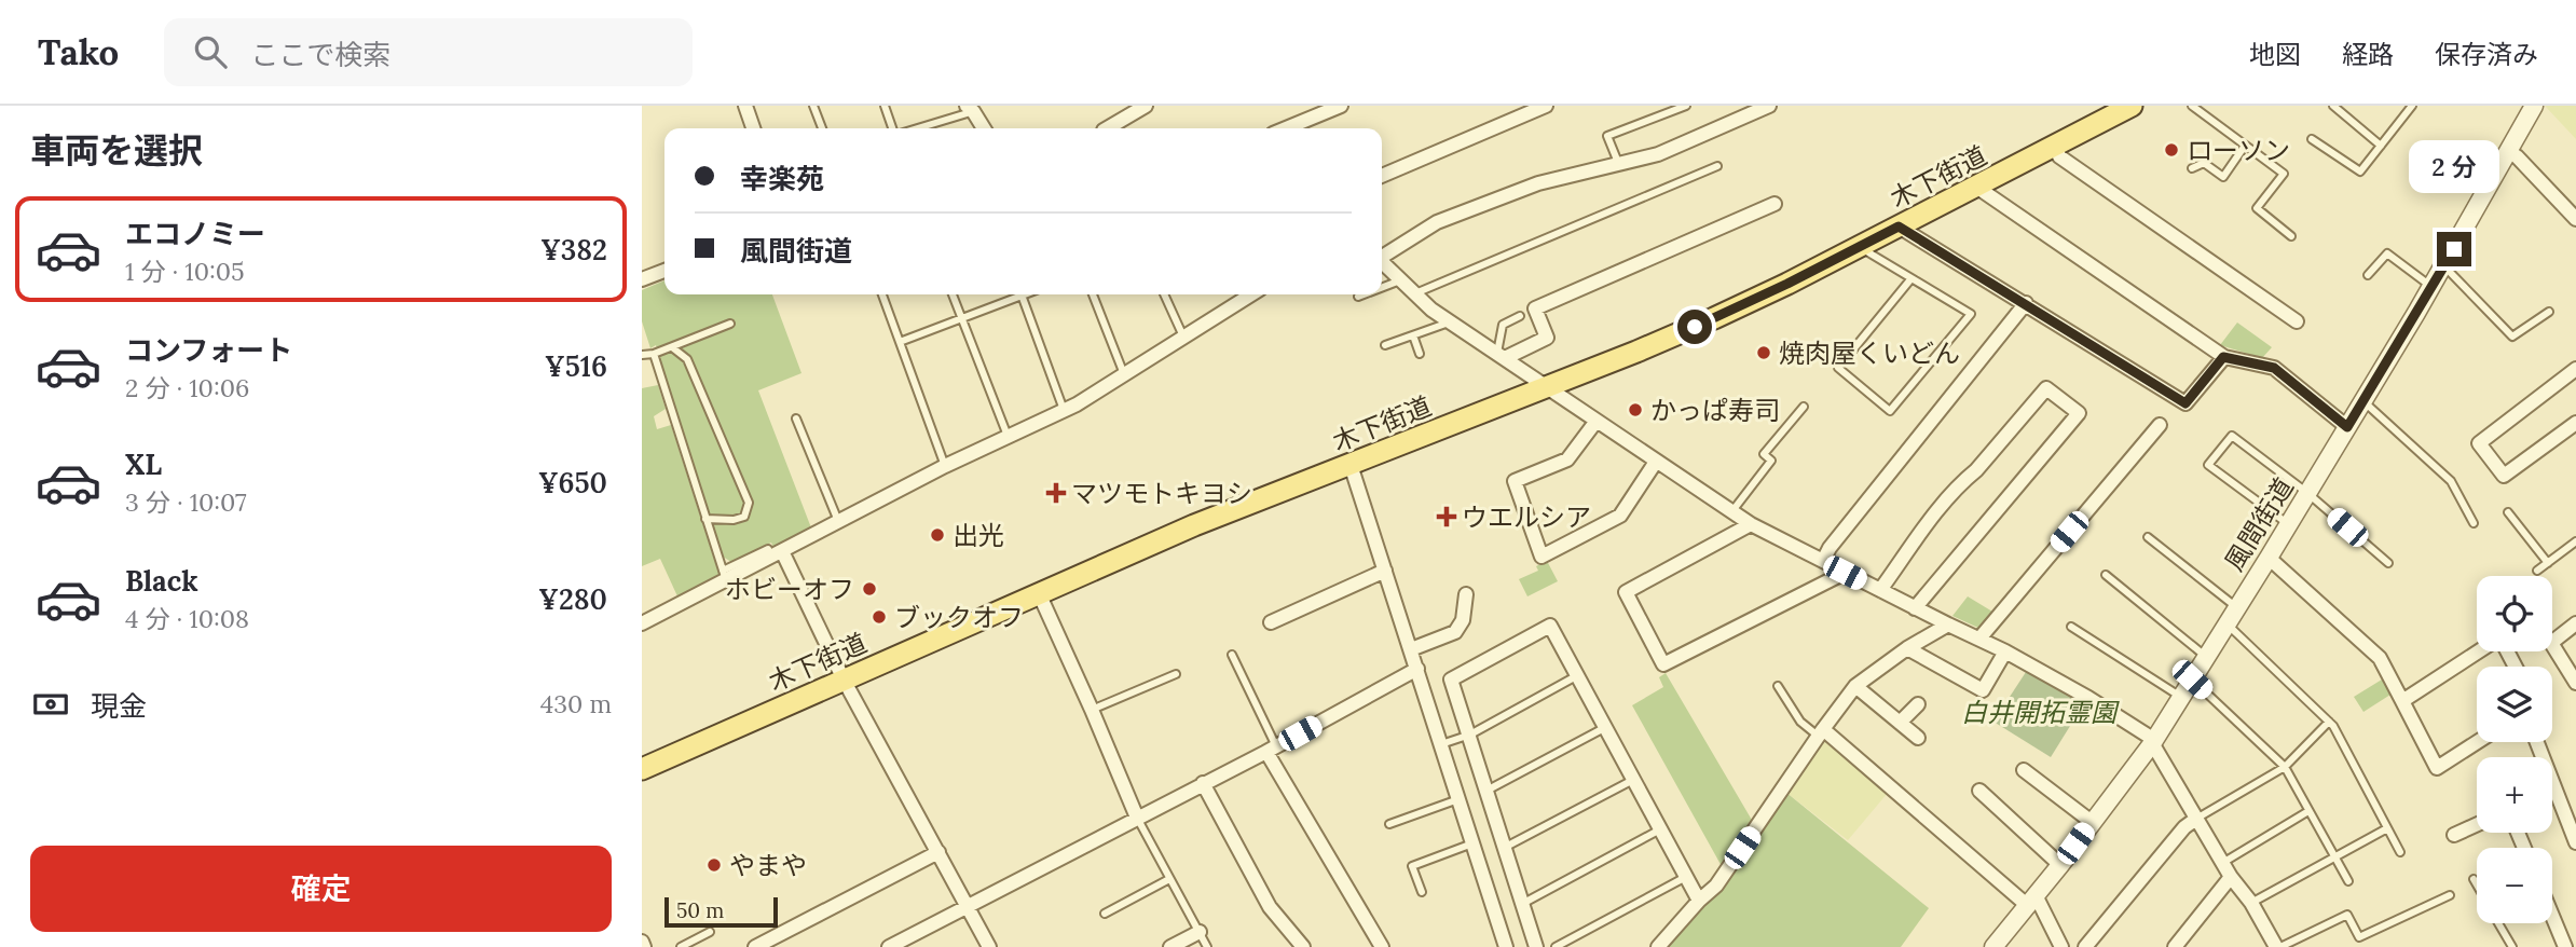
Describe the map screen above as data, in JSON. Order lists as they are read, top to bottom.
{
  "streets": {
    "main road": ["木下街道"],
    "street": ["風間街道"]
  },
  "parks": ["白井開拓霊園"],
  "places": {
    "other": [
      "ローソン",
      "焼肉屋くいどん",
      "かっぱ寿司",
      "出光",
      "ホビーオフ",
      "ブックオフ",
      "やまや"
    ],
    "health": ["マツモトキヨシ", "ウエルシア"]
  },
  "scale_bar": "50 m",
  "page": {
    "header": "Tako",
    "search": "ここで検索",
    "nav": ["地図", "経路", "保存済み"],
    "heading": "車両を選択",
    "banner": ["幸楽苑", "風間街道"],
    "bubble": "2 分",
    "list": [
      {
        "name": "エコノミー",
        "note": "1 分 · 10:05",
        "value": "¥382"
      },
      {
        "name": "コンフォート",
        "note": "2 分 · 10:06",
        "value": "¥516"
      },
      {
        "name": "XL",
        "note": "3 分 · 10:07",
        "value": "¥650"
      },
      {
        "name": "Black",
        "note": "4 分 · 10:08",
        "value": "¥280"
      }
    ],
    "map_buttons": ["+", "−"],
    "pay": ["現金", "430 m"],
    "buttons": "確定",
    "scale": "50 m"
  }
}
